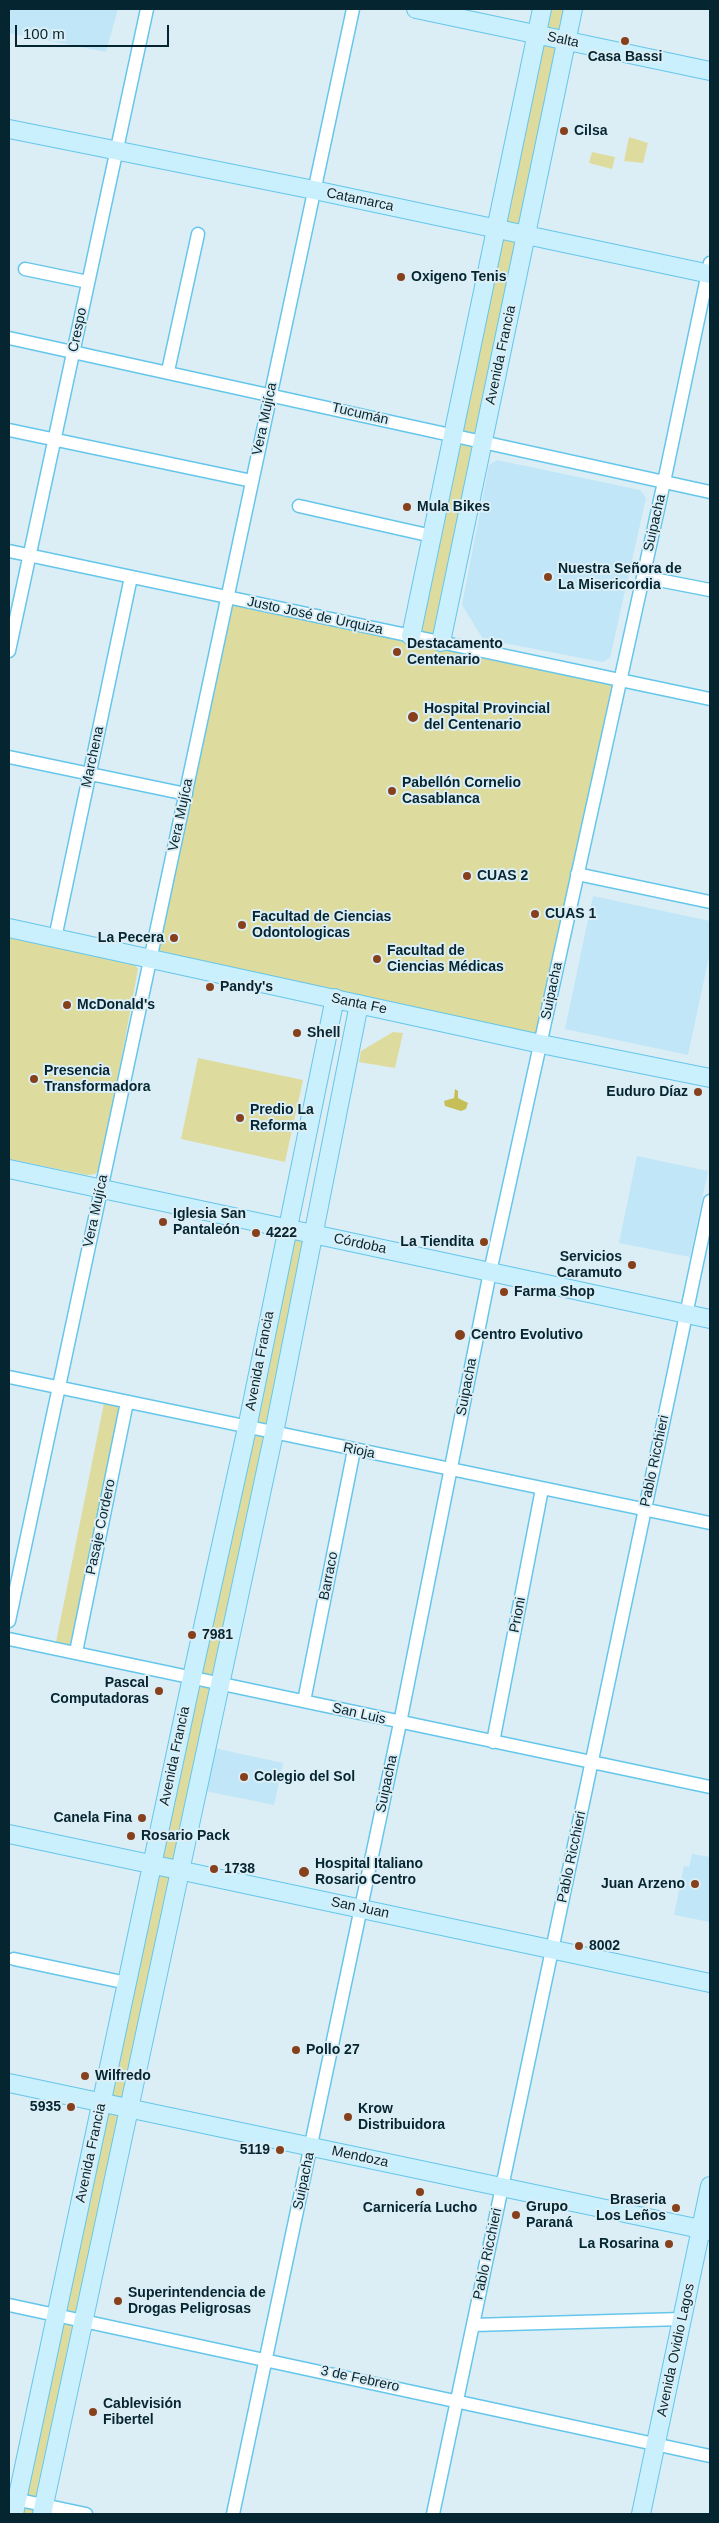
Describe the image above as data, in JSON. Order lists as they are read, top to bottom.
{
  "streets": {
    "main road": [
      "Salta",
      "Catamarca",
      "Avenida Francia",
      "Santa Fe",
      "Córdoba",
      "San Juan",
      "Mendoza",
      "Avenida Ovidio Lagos"
    ],
    "street": [
      "Crespo",
      "Tucumán",
      "Vera Mujíca",
      "Suipacha",
      "Justo José de Urquiza",
      "Marchena",
      "Rioja",
      "Pablo Ricchieri",
      "Pasaje Cordero",
      "Barraco",
      "Prioni",
      "San Luis",
      "3 de Febrero"
    ]
  },
  "crossings": [
    ["Salta", "Avenida Francia"],
    ["Catamarca", "Crespo"],
    ["Catamarca", "Avenida Francia"],
    ["Catamarca", "Vera Mujíca"],
    ["Catamarca", "Suipacha"],
    ["Crespo", "Tucumán"],
    ["Crespo", "Justo José de Urquiza"],
    ["Avenida Francia", "Tucumán"],
    ["Avenida Francia", "Justo José de Urquiza"],
    ["Avenida Francia", "Santa Fe"],
    ["Avenida Francia", "Córdoba"],
    ["Avenida Francia", "Rioja"],
    ["Avenida Francia", "San Luis"],
    ["Avenida Francia", "San Juan"],
    ["Avenida Francia", "Mendoza"],
    ["Avenida Francia", "3 de Febrero"],
    ["Tucumán", "Vera Mujíca"],
    ["Tucumán", "Suipacha"],
    ["Vera Mujíca", "Justo José de Urquiza"],
    ["Vera Mujíca", "Santa Fe"],
    ["Vera Mujíca", "Córdoba"],
    ["Vera Mujíca", "Rioja"],
    ["Suipacha", "Justo José de Urquiza"],
    ["Suipacha", "Santa Fe"],
    ["Suipacha", "Córdoba"],
    ["Suipacha", "Rioja"],
    ["Suipacha", "San Luis"],
    ["Suipacha", "San Juan"],
    ["Suipacha", "Mendoza"],
    ["Suipacha", "3 de Febrero"],
    ["Justo José de Urquiza", "Marchena"],
    ["Marchena", "Santa Fe"],
    ["Córdoba", "Pablo Ricchieri"],
    ["Rioja", "Pablo Ricchieri"],
    ["Rioja", "Pasaje Cordero"],
    ["Rioja", "Barraco"],
    ["Rioja", "Prioni"],
    ["Pablo Ricchieri", "San Luis"],
    ["Pablo Ricchieri", "San Juan"],
    ["Pablo Ricchieri", "Mendoza"],
    ["Pablo Ricchieri", "3 de Febrero"],
    ["Pasaje Cordero", "San Luis"],
    ["Barraco", "San Luis"],
    ["Prioni", "San Luis"],
    ["Mendoza", "Avenida Ovidio Lagos"],
    ["Avenida Ovidio Lagos", "3 de Febrero"]
  ],
  "places": [
    "Casa Bassi",
    "Cilsa",
    "Oxigeno Tenis",
    "Mula Bikes",
    "Nuestra Señora de La Misericordia",
    "Destacamento Centenario",
    "Hospital Provincial del Centenario",
    "Pabellón Cornelio Casablanca",
    "CUAS 2",
    "CUAS 1",
    "Facultad de Ciencias Odontologicas",
    "La Pecera",
    "Facultad de Ciencias Médicas",
    "Pandy's",
    "McDonald's",
    "Shell",
    "Presencia Transformadora",
    "Euduro Díaz",
    "Predio La Reforma",
    "Iglesia San Pantaleón",
    "4222",
    "La Tiendita",
    "Servicios Caramuto",
    "Farma Shop",
    "Centro Evolutivo",
    "7981",
    "Pascal Computadoras",
    "Colegio del Sol",
    "Canela Fina",
    "Rosario Pack",
    "1738",
    "Hospital Italiano Rosario Centro",
    "Juan Arzeno",
    "8002",
    "Pollo 27",
    "Wilfredo",
    "5935",
    "Krow Distribuidora",
    "5119",
    "Carnicería Lucho",
    "Braseria Los Leños",
    "Grupo Paraná",
    "La Rosarina",
    "Superintendencia de Drogas Peligrosas",
    "Cablevisión Fibertel"
  ],
  "scale_bar": "100 m"
}
